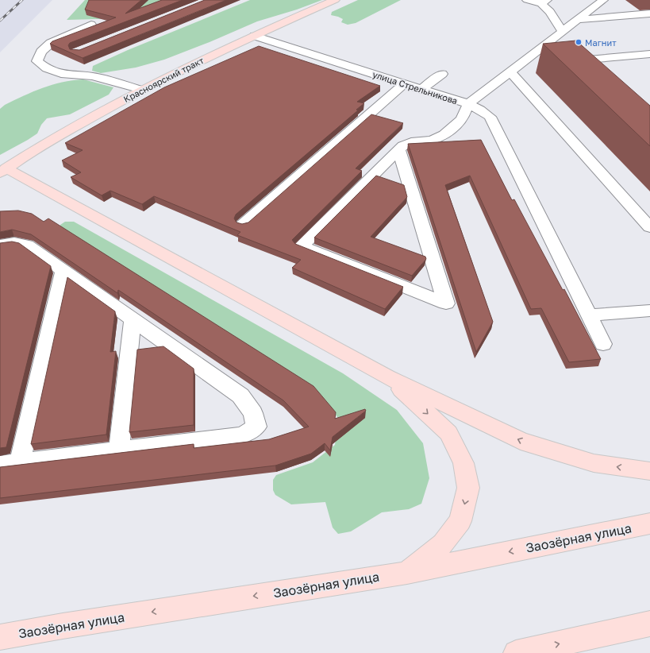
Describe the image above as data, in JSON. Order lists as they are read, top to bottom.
{
  "streets": {
    "main road": ["Красноярский тракт", "Заозёрная улица"],
    "street": ["улица Стрельникова"]
  },
  "crossings": [
    ["Красноярский тракт", "улица Стрельникова"]
  ],
  "one_way": ["Заозёрная улица"],
  "places": ["Магнит"]
}
